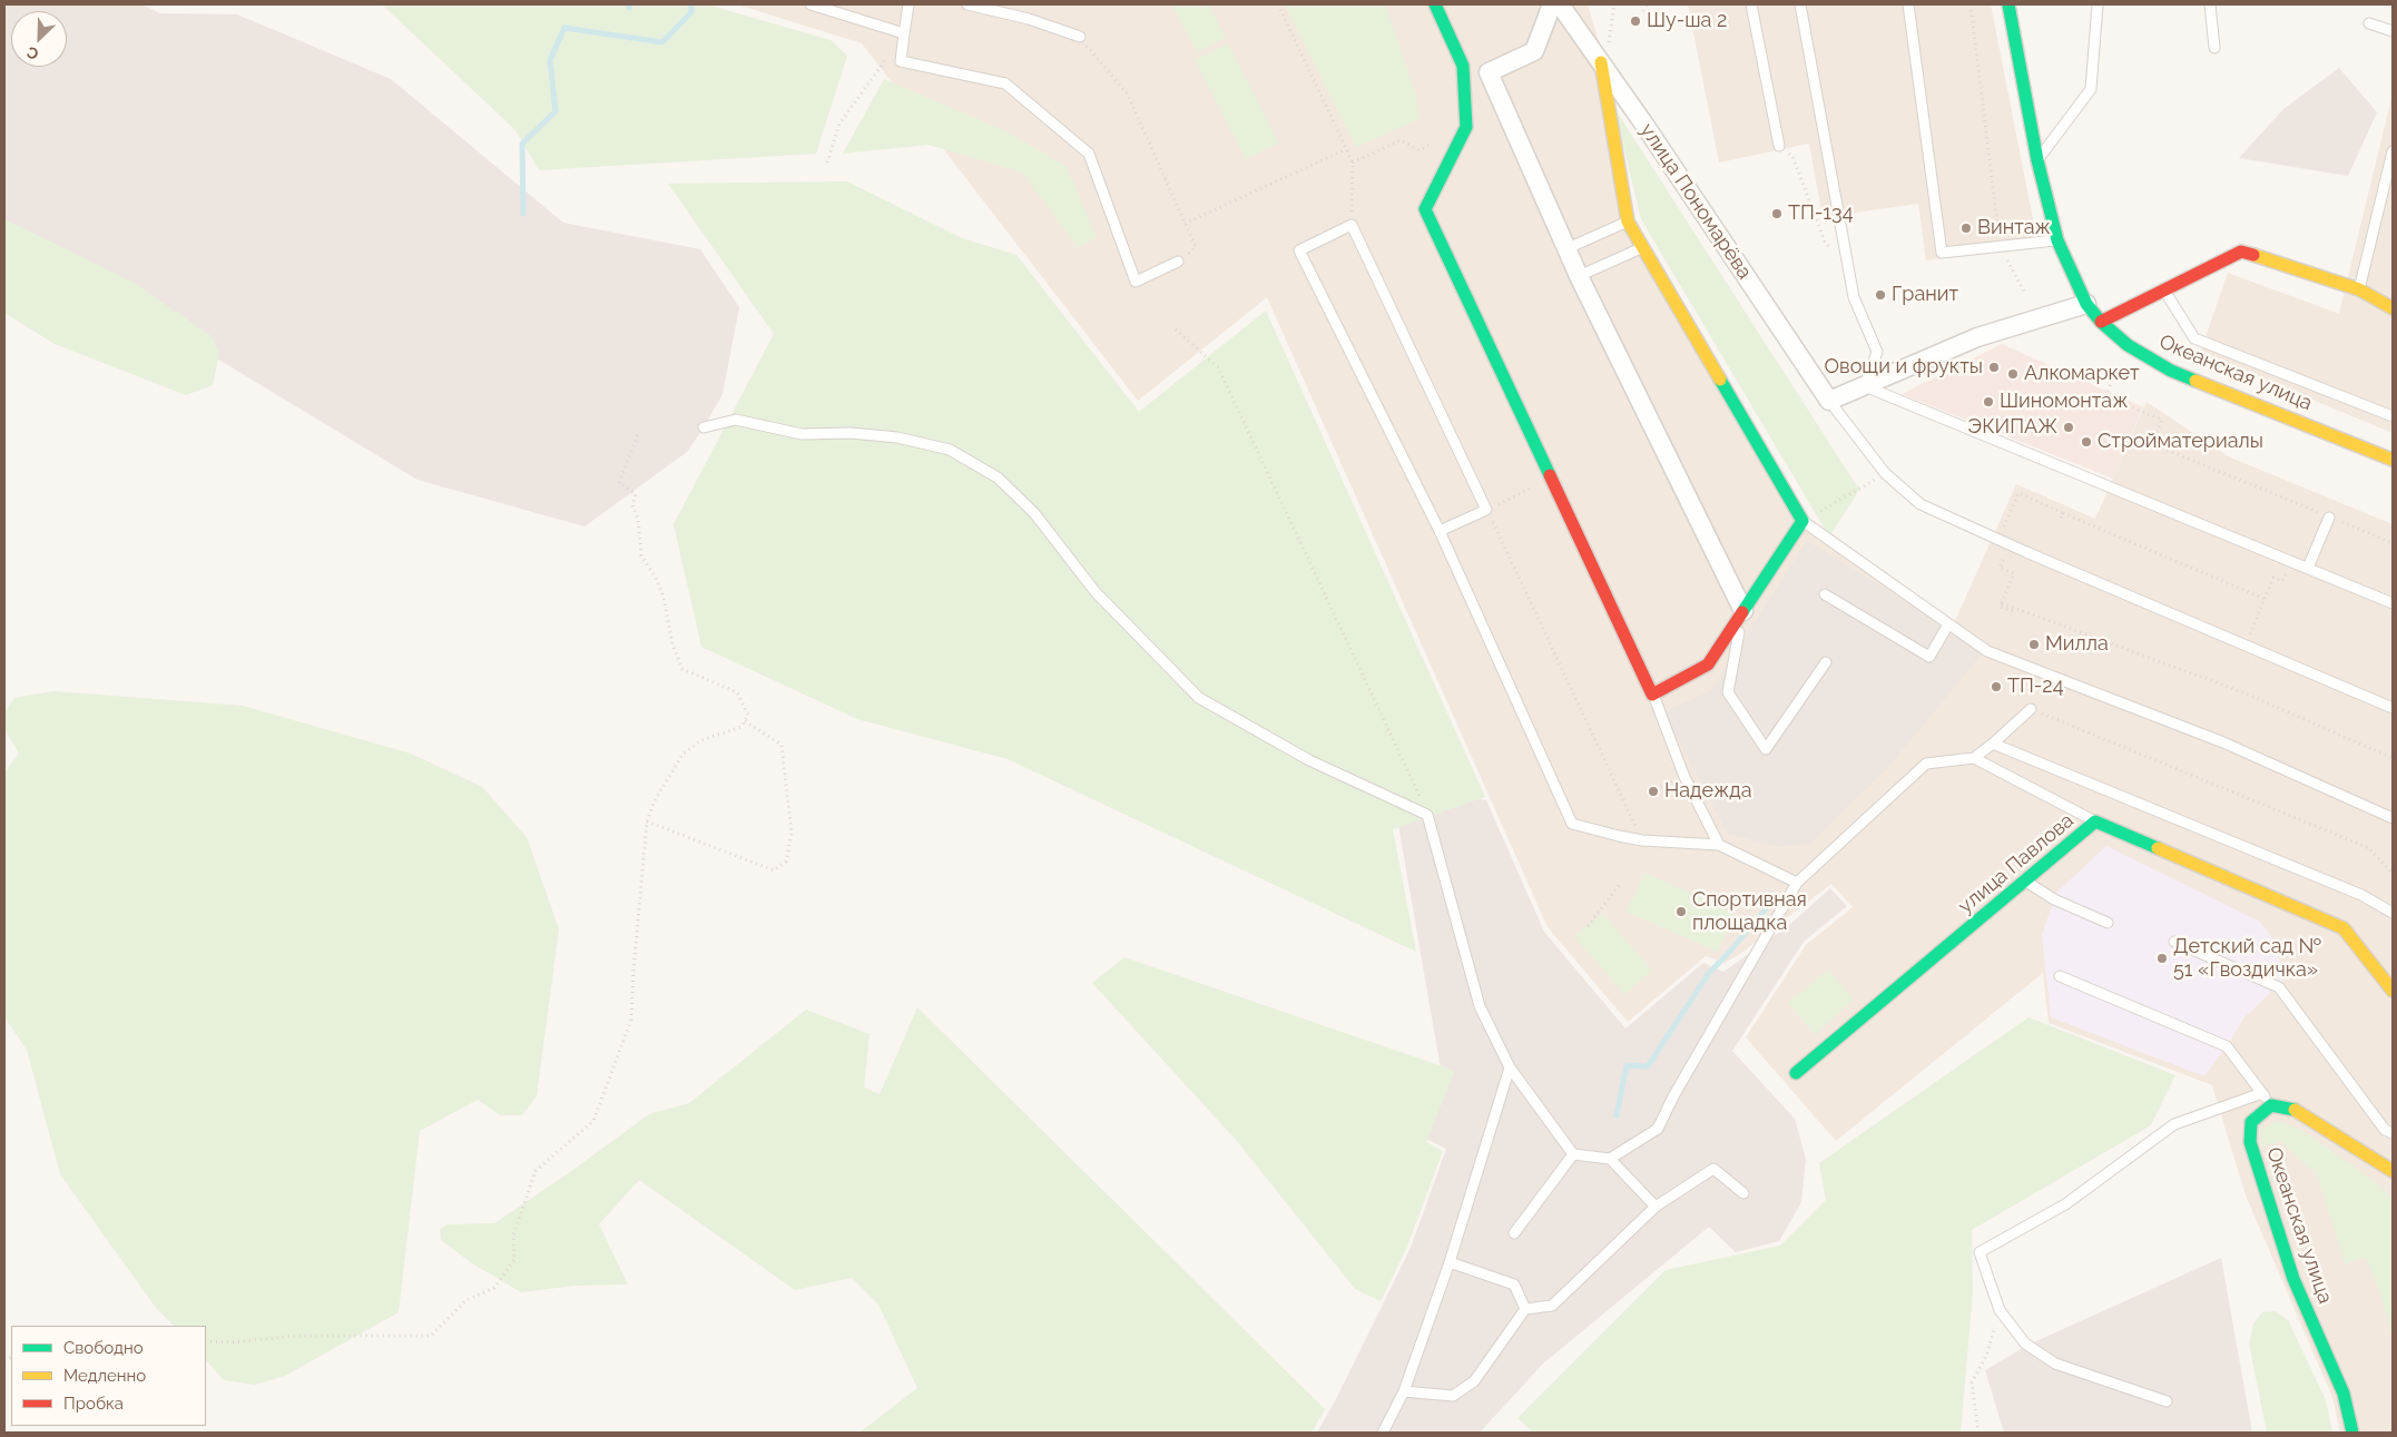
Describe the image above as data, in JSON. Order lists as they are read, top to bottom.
{
  "streets": {
    "street": ["улица Пономарёва", "Океанская улица", "улица Павлова"]
  },
  "places": [
    "Шу-ша 2",
    "ТП-134",
    "Винтаж",
    "Гранит",
    "Овощи и фрукты",
    "Алкомаркет",
    "Шиномонтаж",
    "ЭКИПАЖ",
    "Стройматериалы",
    "Милла",
    "ТП-24",
    "Надежда",
    "Спортивная площадка",
    "Детский сад № 51 «Гвоздичка»"
  ],
  "legend": ["Свободно", "Медленно", "Пробка"],
  "north": "bottom left"
}
